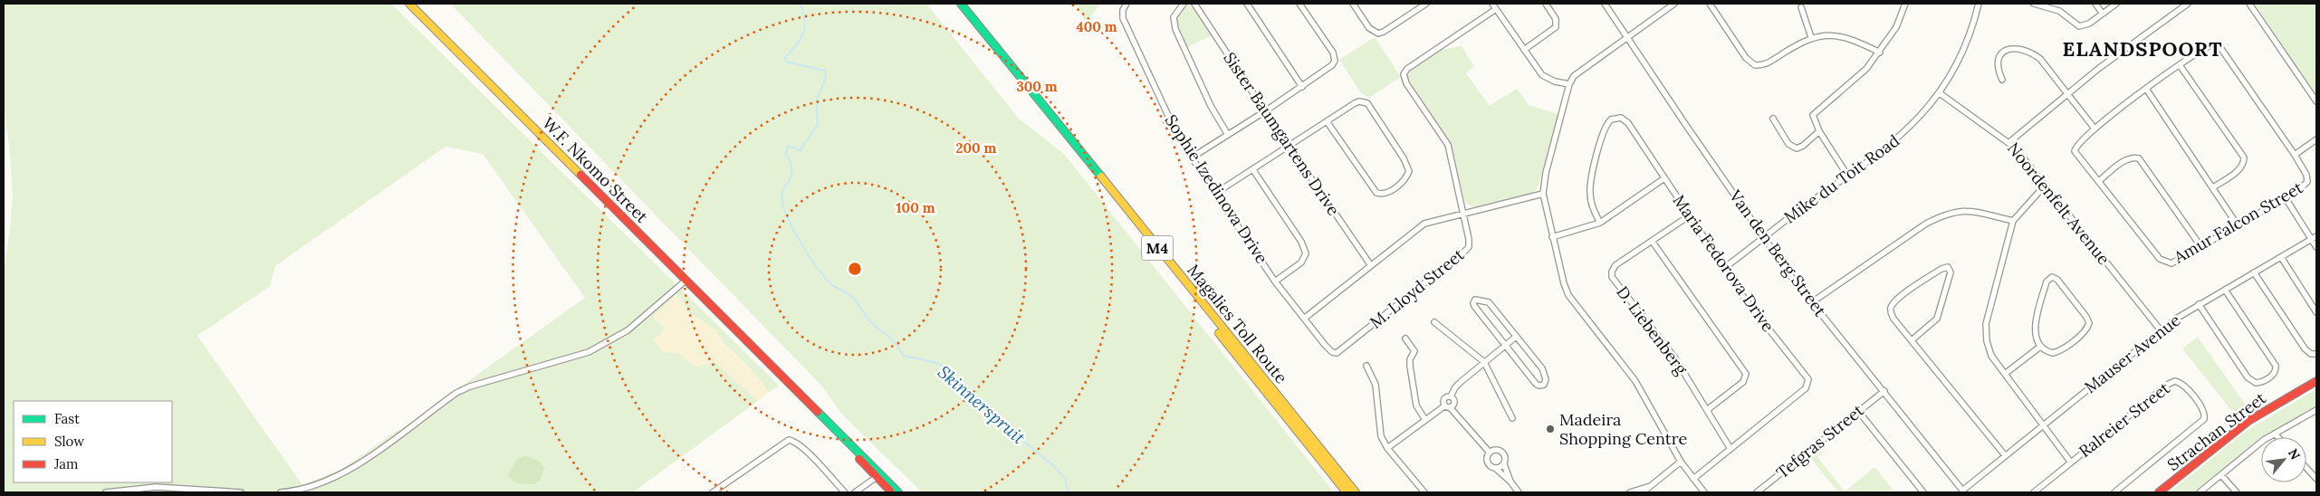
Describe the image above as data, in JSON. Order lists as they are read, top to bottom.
{
  "streets": {
    "main road": [
      "W.F. Nkomo Street",
      "M4",
      "Magalies Toll Route",
      "Strachan Street"
    ],
    "street": [
      "Sister Baumgartens Drive",
      "Mike du Toit Road",
      "Sophie Izedinova Drive",
      "Noordenfelt Avenue",
      "Amur Falcon Street",
      "Van den Berg Street",
      "Maria Fedorova Drive",
      "M. Lloyd Street",
      "D. Liebenberg",
      "Mauser Avenue",
      "Ralreier Street",
      "Tefgras Street"
    ]
  },
  "crossings": [
    ["Mike du Toit Road", "Noordenfelt Avenue"],
    ["Mike du Toit Road", "Van den Berg Street"],
    ["Mike du Toit Road", "Maria Fedorova Drive"],
    ["Sophie Izedinova Drive", "M. Lloyd Street"],
    ["Noordenfelt Avenue", "Mauser Avenue"],
    ["Van den Berg Street", "Mauser Avenue"],
    ["Van den Berg Street", "Tefgras Street"],
    ["Maria Fedorova Drive", "D. Liebenberg"],
    ["Mauser Avenue", "Ralreier Street"]
  ],
  "districts": ["ELANDSPOORT"],
  "water": ["Skinnerspruit"],
  "places": ["Madeira Shopping Centre"],
  "legend": ["Fast", "Slow", "Jam"],
  "north": "top right",
  "rings": [
    "400 m",
    "300 m",
    "200 m",
    "100 m"
  ]
}
